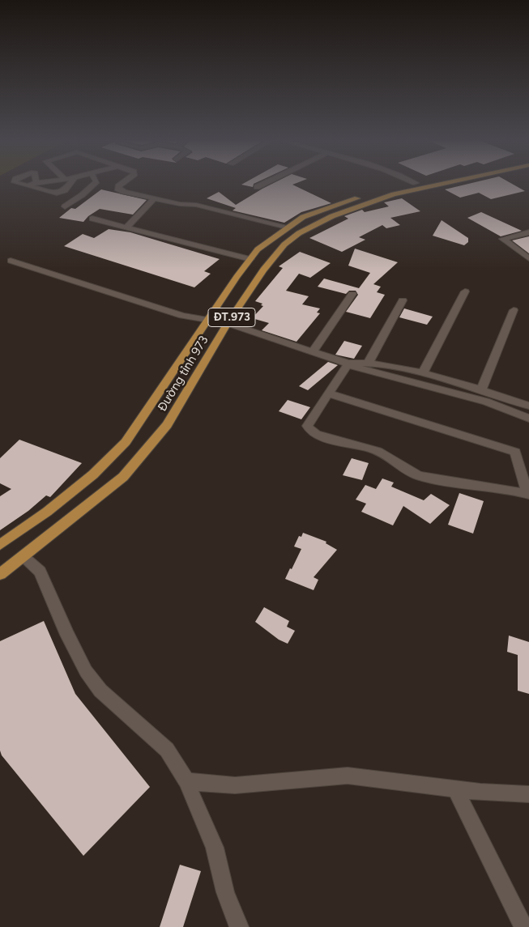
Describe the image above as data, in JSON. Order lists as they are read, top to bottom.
{
  "streets": {
    "main road": ["ĐT.973", "Đường tỉnh 973"]
  }
}
